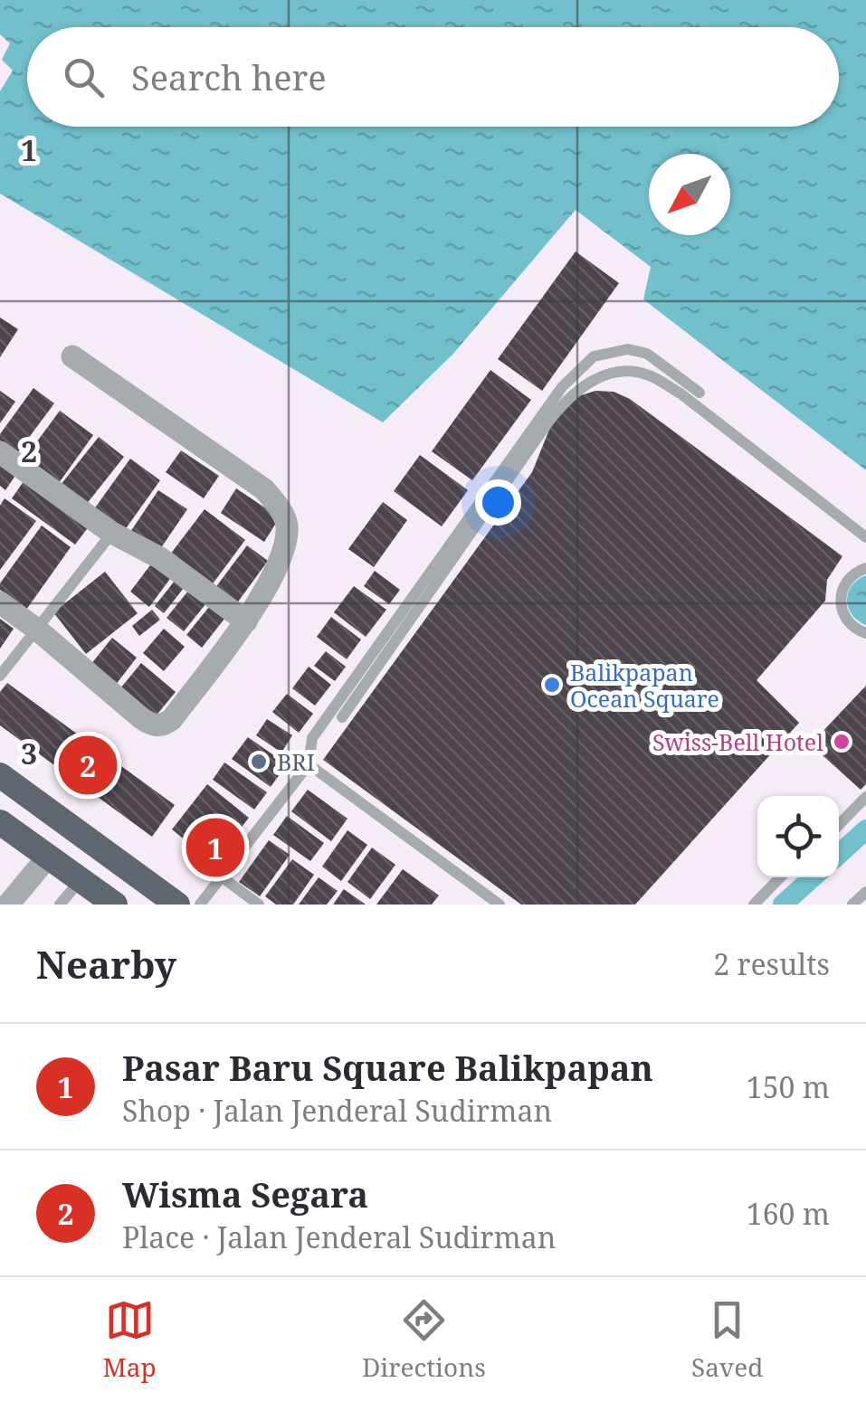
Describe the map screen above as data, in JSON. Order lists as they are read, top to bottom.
{
  "places": ["Balikpapan Ocean Square", "Swiss-Bell Hotel", "BRI"],
  "north": "bottom left",
  "page": {
    "search": "Search here",
    "pins": ["2", "1"],
    "heading": ["Nearby", "2 results"],
    "list": [
      {
        "mark": "1",
        "name": "Pasar Baru Square Balikpapan",
        "note": "Shop · Jalan Jenderal Sudirman",
        "value": "150 m"
      },
      {
        "mark": "2",
        "name": "Wisma Segara",
        "note": "Place · Jalan Jenderal Sudirman",
        "value": "160 m"
      }
    ],
    "nav": ["Map", "Directions", "Saved"]
  },
  "grid": {
    "rows": ["1", "2", "3"]
  }
}
